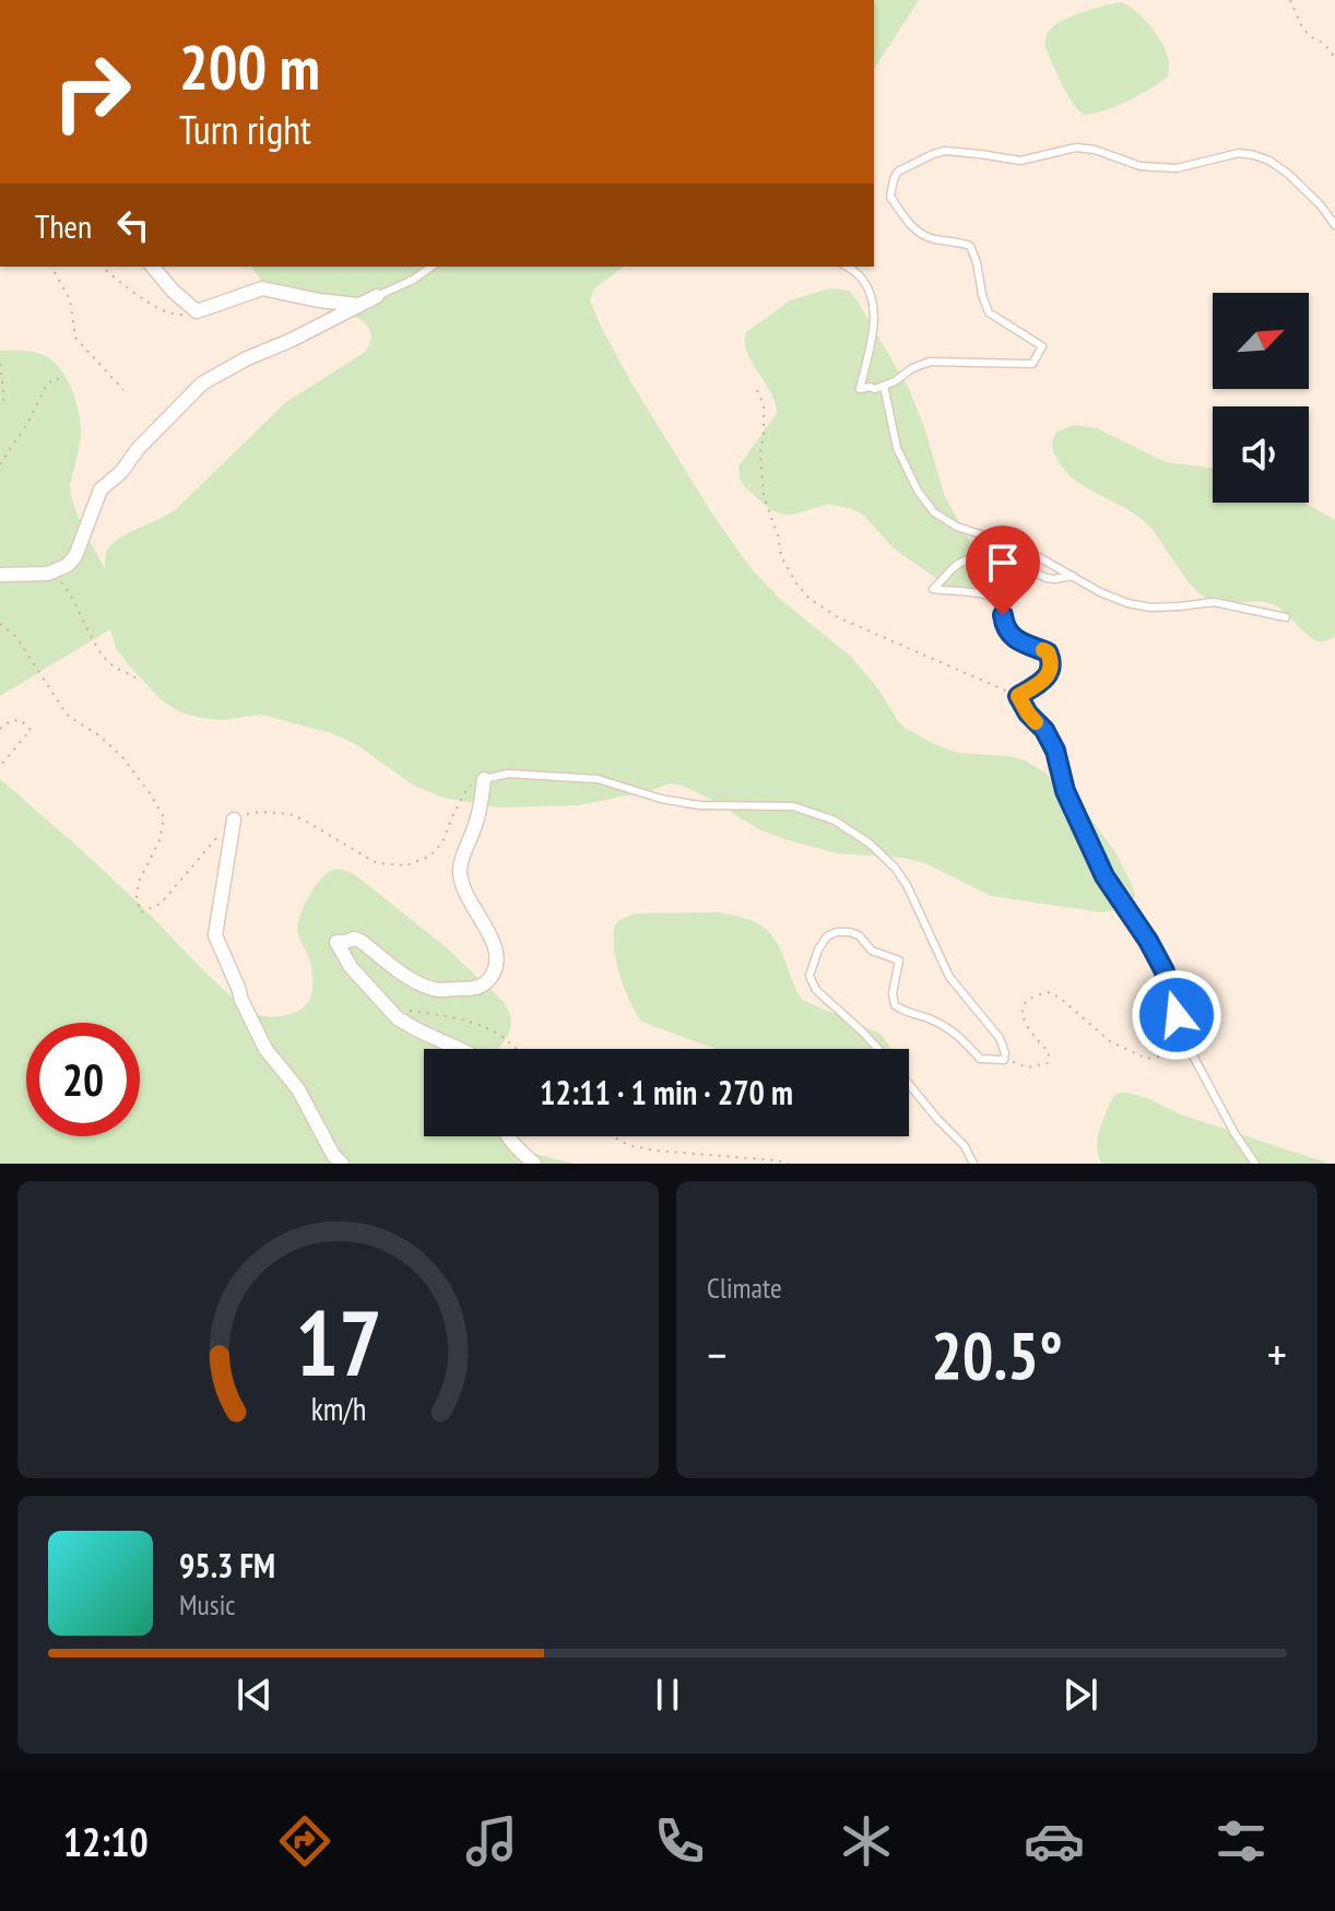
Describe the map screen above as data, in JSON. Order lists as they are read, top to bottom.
{
  "north": "top right",
  "page": {
    "turn": ["200 m", "Turn right"],
    "then": "Then",
    "limit": "20",
    "trip": "12:11 · 1 min · 270 m",
    "tile": "Climate",
    "heat": ["−", "20.5°", "+"],
    "song": ["95.3 FM", "Music"],
    "tabs": "12:10",
    "gauge": ["17", "km/h"]
  }
}
